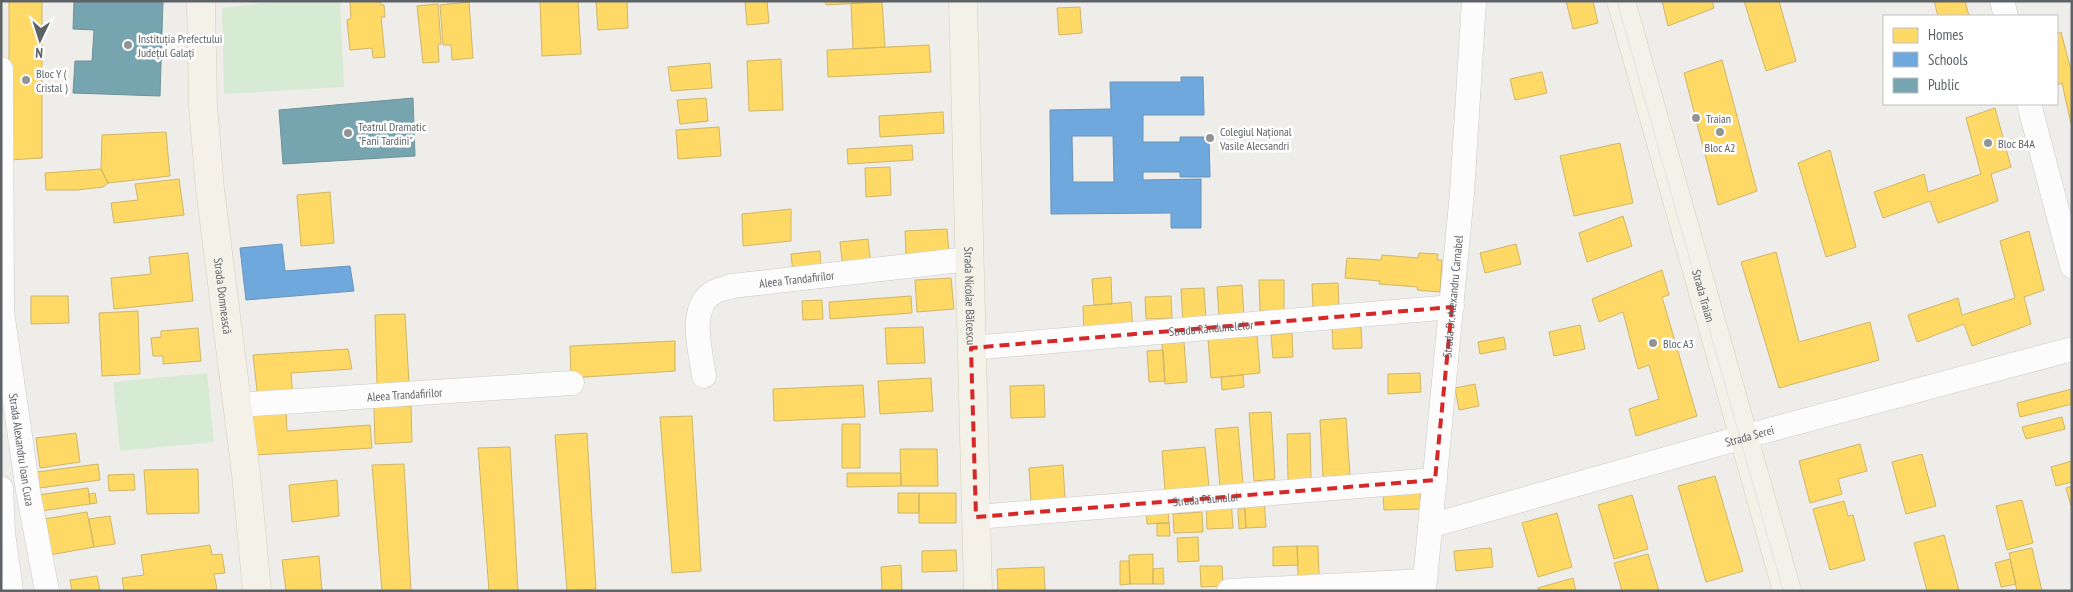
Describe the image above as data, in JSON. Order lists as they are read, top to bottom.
{
  "streets": {
    "main road": ["Strada Domnească", "Strada Nicolae Bălcescu", "Strada Traian"],
    "street": [
      "Aleea Trandafirilor",
      "Strada Dr. Alexandru Carnabel",
      "Strada Rândunelelor",
      "Strada Serei",
      "Strada Alexandru Ioan Cuza",
      "Strada Păunului"
    ]
  },
  "crossings": [
    ["Aleea Trandafirilor", "Strada Domnească"],
    ["Aleea Trandafirilor", "Strada Nicolae Bălcescu"],
    ["Strada Nicolae Bălcescu", "Strada Rândunelelor"],
    ["Strada Nicolae Bălcescu", "Strada Păunului"],
    ["Strada Dr. Alexandru Carnabel", "Strada Rândunelelor"],
    ["Strada Dr. Alexandru Carnabel", "Strada Serei"],
    ["Strada Dr. Alexandru Carnabel", "Strada Păunului"],
    ["Strada Traian", "Strada Serei"]
  ],
  "places": [
    "Instituția Prefectului Județul Galați",
    "Bloc Y ( Cristal )",
    "Traian",
    "Bloc A2",
    "Teatrul Dramatic \"Fani Tardini\"",
    "Colegiul Național Vasile Alecsandri",
    "Bloc B4A",
    "Bloc A3"
  ],
  "legend": ["Homes", "Schools", "Public"],
  "north": "bottom"
}
